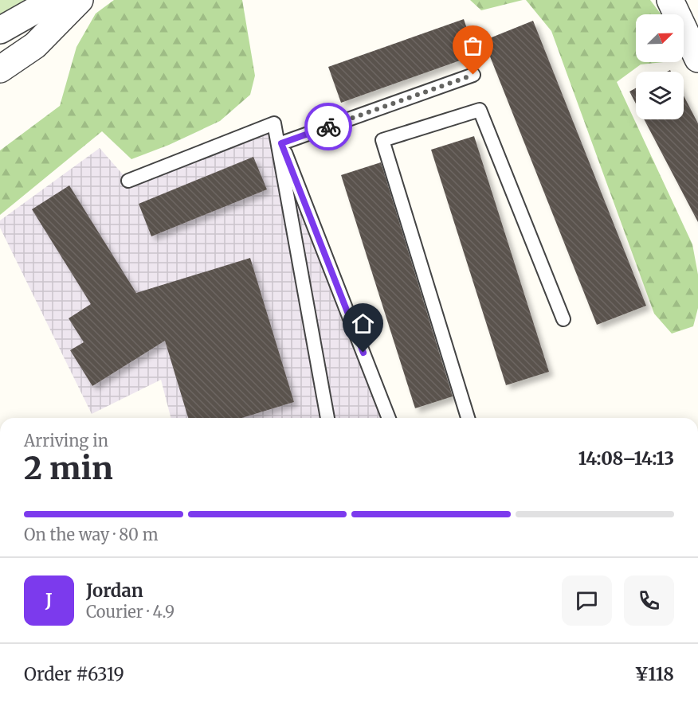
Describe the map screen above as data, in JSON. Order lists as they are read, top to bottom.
{
  "north": "top right",
  "page": {
    "heading": ["2 min", "Arriving in", "14:08–14:13"],
    "panel": [
      "Jordan",
      "Courier · 4.9",
      "Order #6319",
      "¥118"
    ],
    "bar": "On the way · 80 m",
    "round": "J"
  }
}
